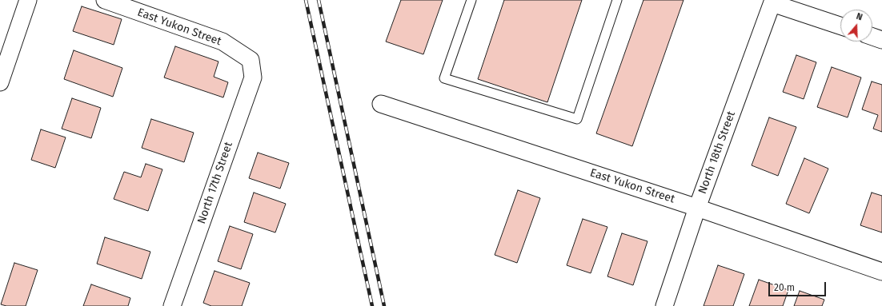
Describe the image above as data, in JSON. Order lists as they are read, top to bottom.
{
  "streets": {
    "street": ["East Yukon Street", "North 18th Street", "North 17th Street"]
  },
  "crossings": [
    ["East Yukon Street", "North 18th Street"],
    ["East Yukon Street", "North 17th Street"]
  ],
  "scale_bar": "20 m",
  "north": "top"
}
